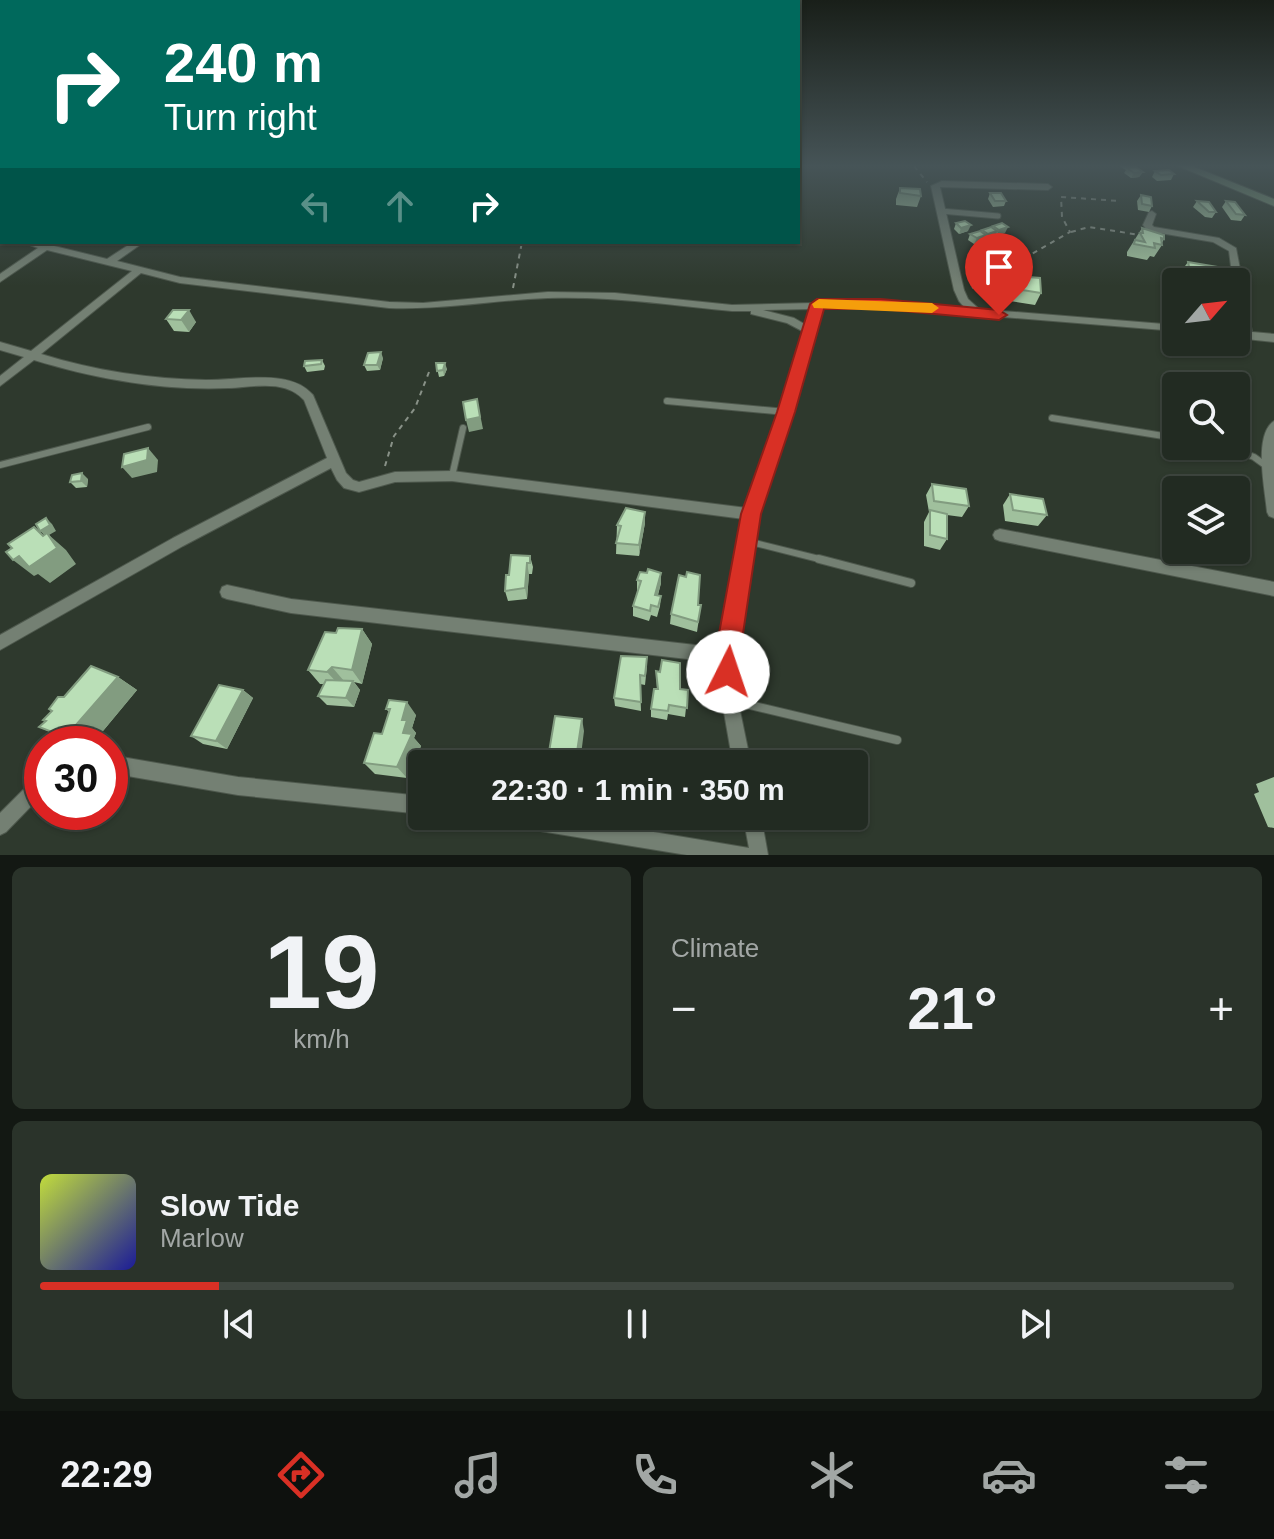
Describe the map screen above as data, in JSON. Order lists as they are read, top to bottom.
{
  "north": "top right",
  "page": {
    "turn": ["240 m", "Turn right"],
    "limit": "30",
    "trip": "22:30 · 1 min · 350 m",
    "tile": [
      ["19", "km/h"],
      "Climate"
    ],
    "heat": ["−", "21°", "+"],
    "song": ["Slow Tide", "Marlow"],
    "tabs": "22:29"
  }
}
